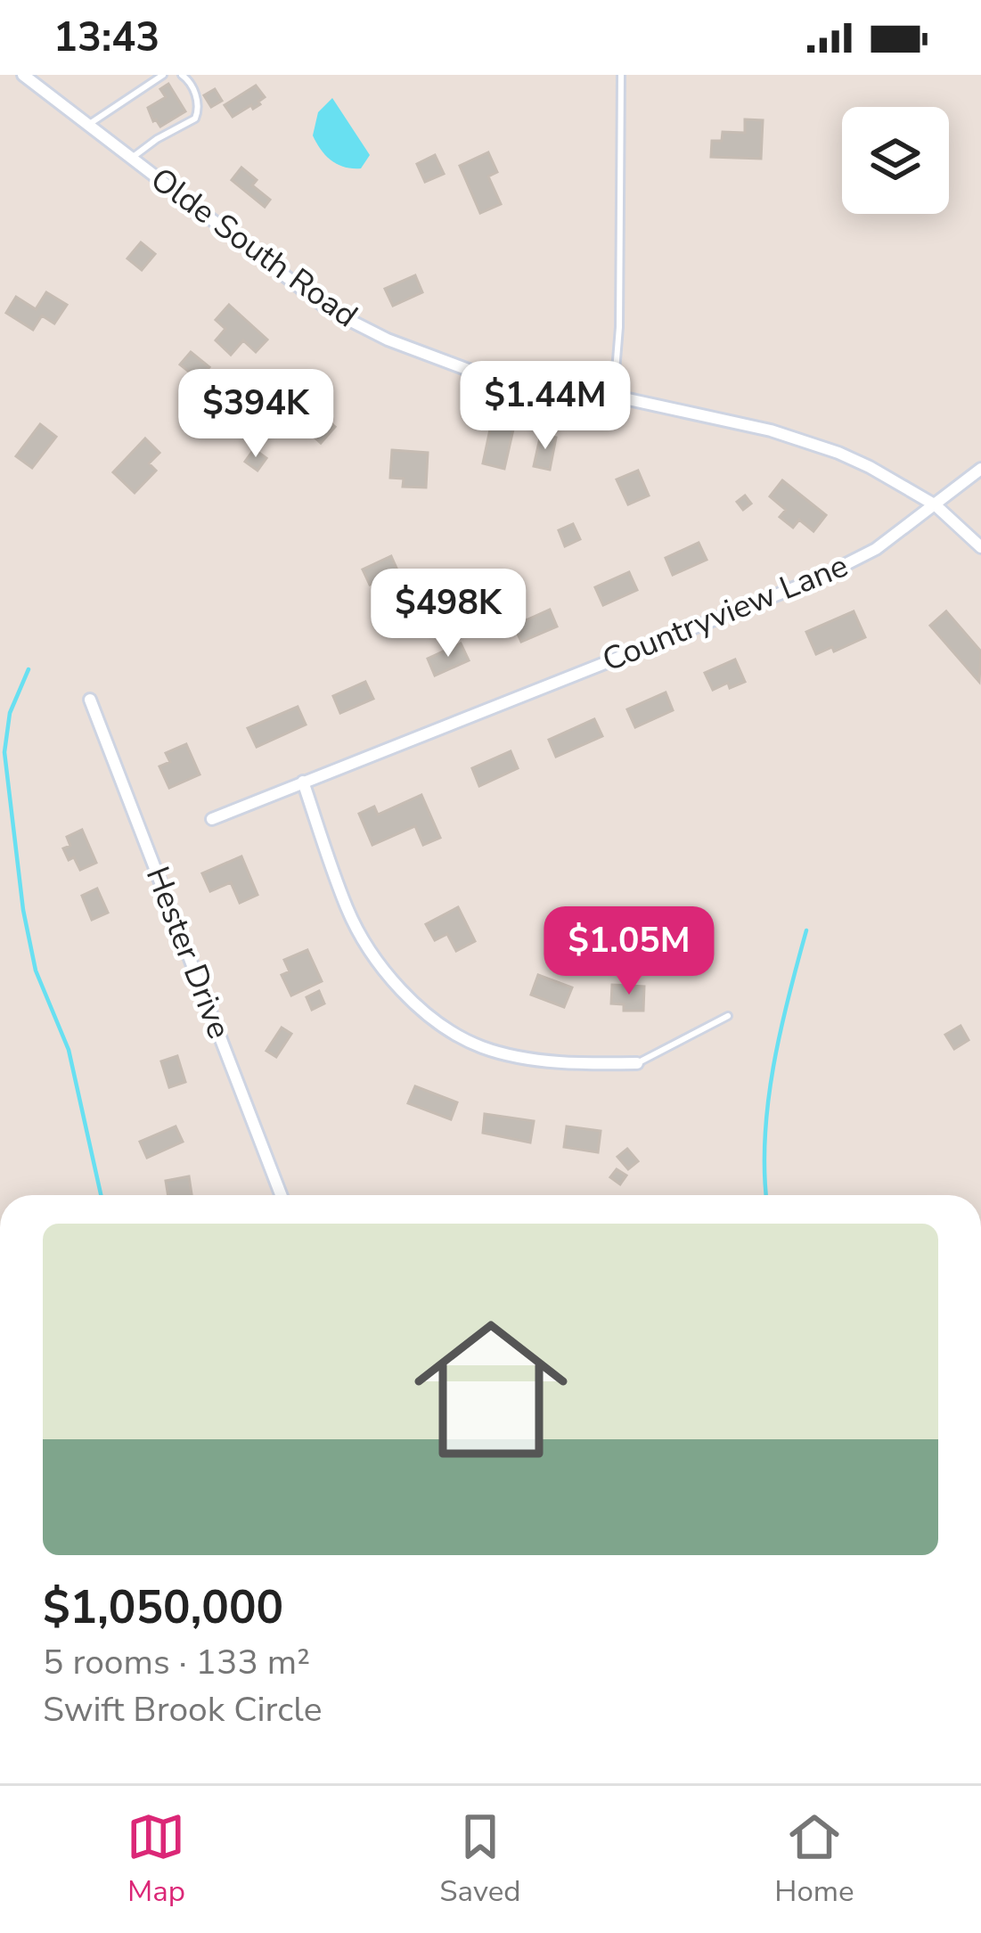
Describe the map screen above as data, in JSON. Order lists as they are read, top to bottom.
{
  "streets": {
    "street": ["Olde South Road", "Countryview Lane", "Hester Drive"]
  },
  "crossings": [
    ["Olde South Road", "Countryview Lane"]
  ],
  "page": {
    "status": "13:43",
    "price": [
      "$1.44M",
      "$394K",
      "$498K",
      "$1.05M"
    ],
    "list": [
      {
        "name": "$1,050,000",
        "note": "5 rooms · 133 m² · Swift Brook Circle"
      }
    ],
    "tabs": ["Map", "Saved", "Home"]
  }
}
